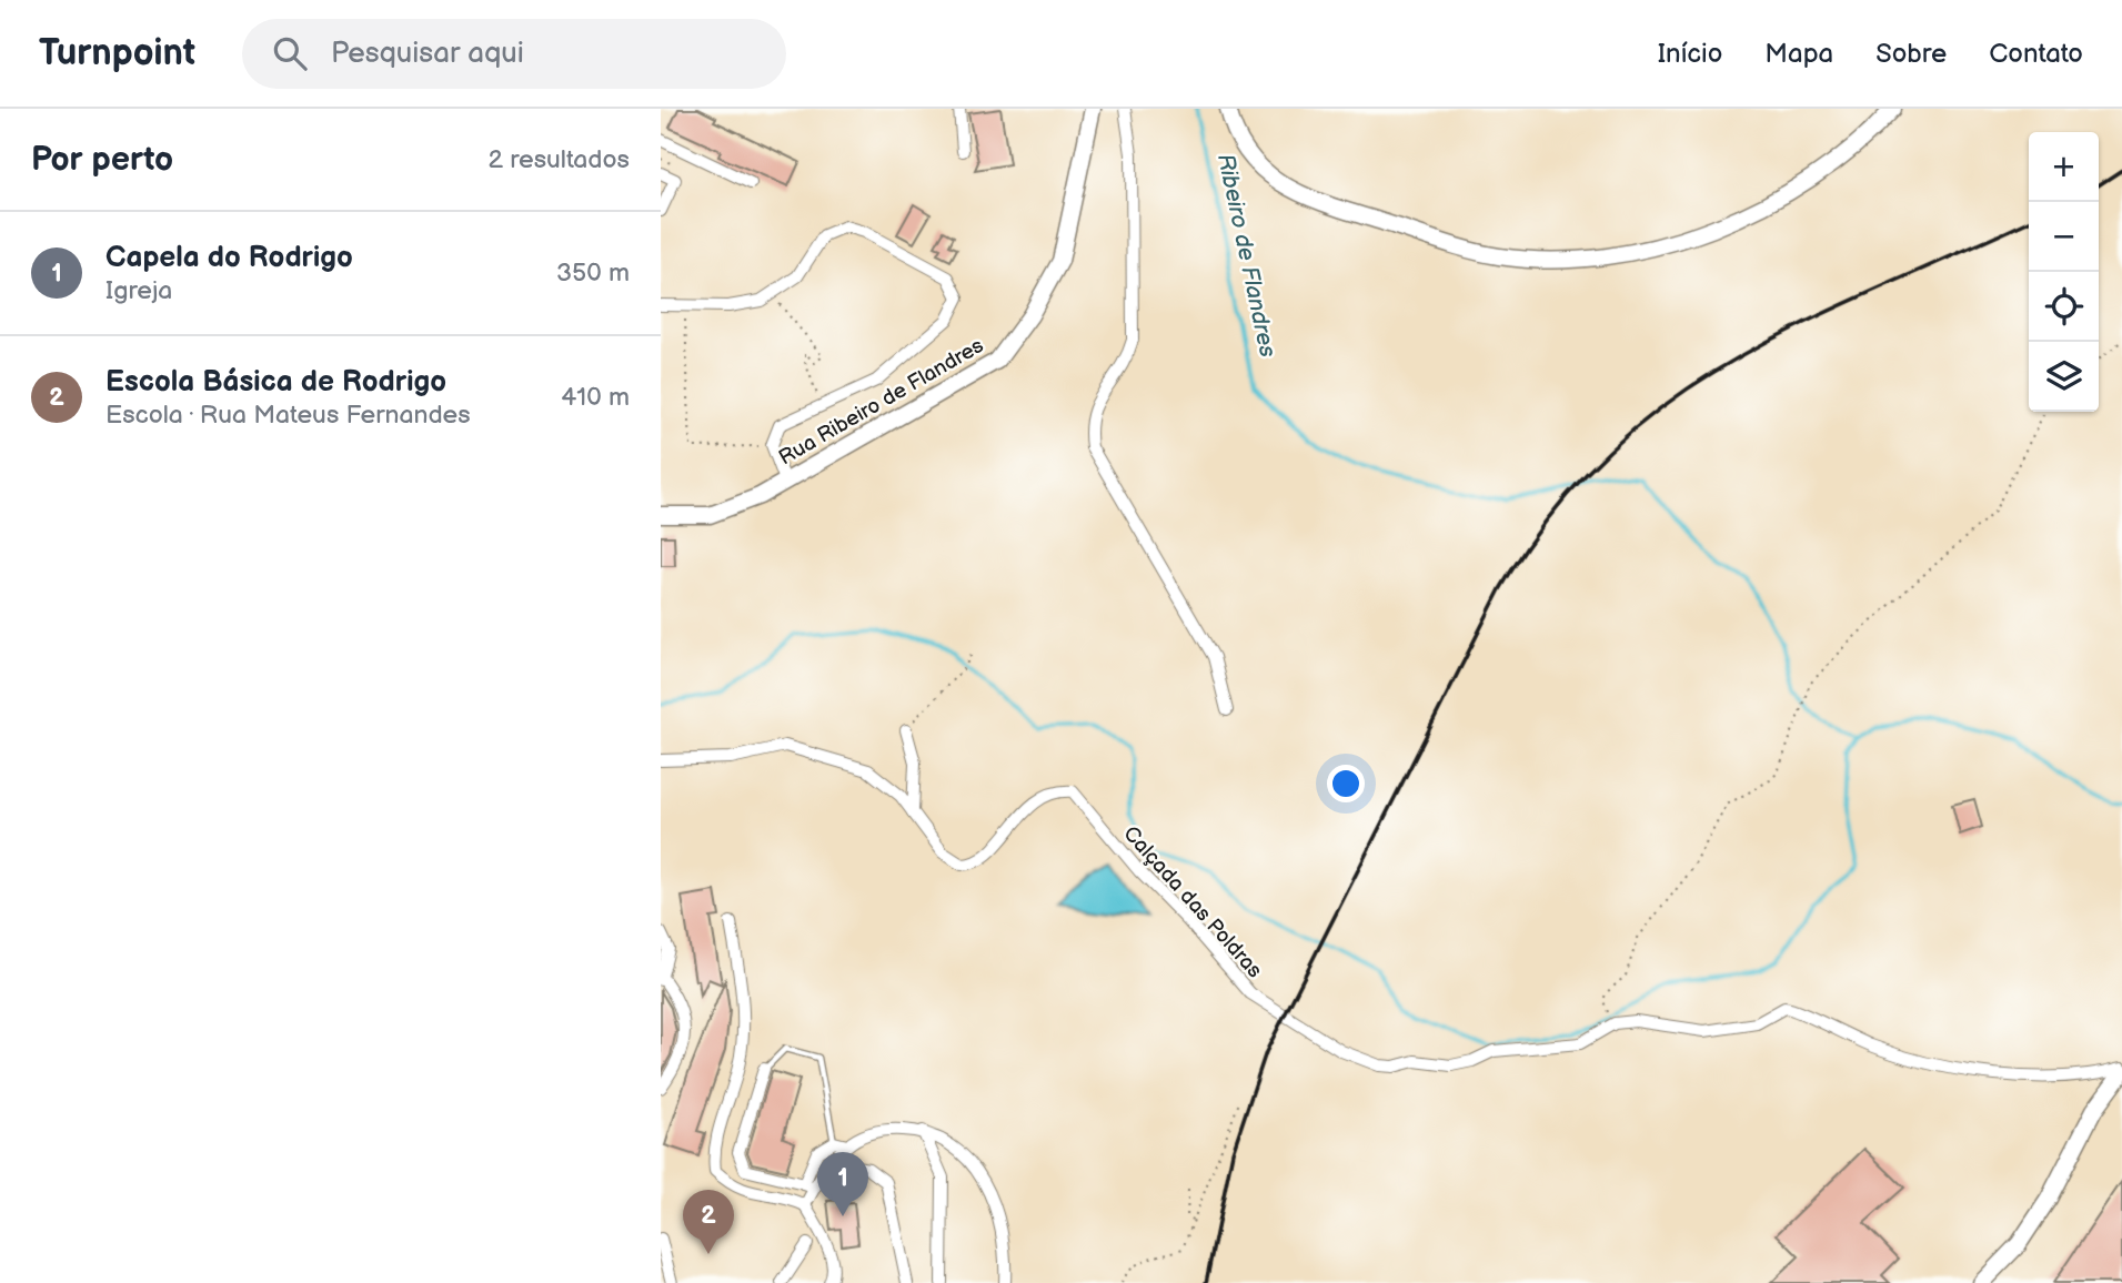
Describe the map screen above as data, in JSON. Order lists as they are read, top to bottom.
{
  "streets": {
    "main road": ["Rua Ribeiro de Flandres"],
    "street": ["Calçada das Poldras"]
  },
  "water": ["Ribeiro de Flandres"],
  "page": {
    "header": "Turnpoint",
    "search": "Pesquisar aqui",
    "nav": [
      "Início",
      "Mapa",
      "Sobre",
      "Contato"
    ],
    "heading": ["Por perto", "2 resultados"],
    "map_buttons": ["+", "−"],
    "list": [
      {
        "mark": "1",
        "name": "Capela do Rodrigo",
        "note": "Igreja",
        "value": "350 m"
      },
      {
        "mark": "2",
        "name": "Escola Básica de Rodrigo",
        "note": "Escola · Rua Mateus Fernandes",
        "value": "410 m"
      }
    ],
    "pins": ["1", "2"]
  }
}
